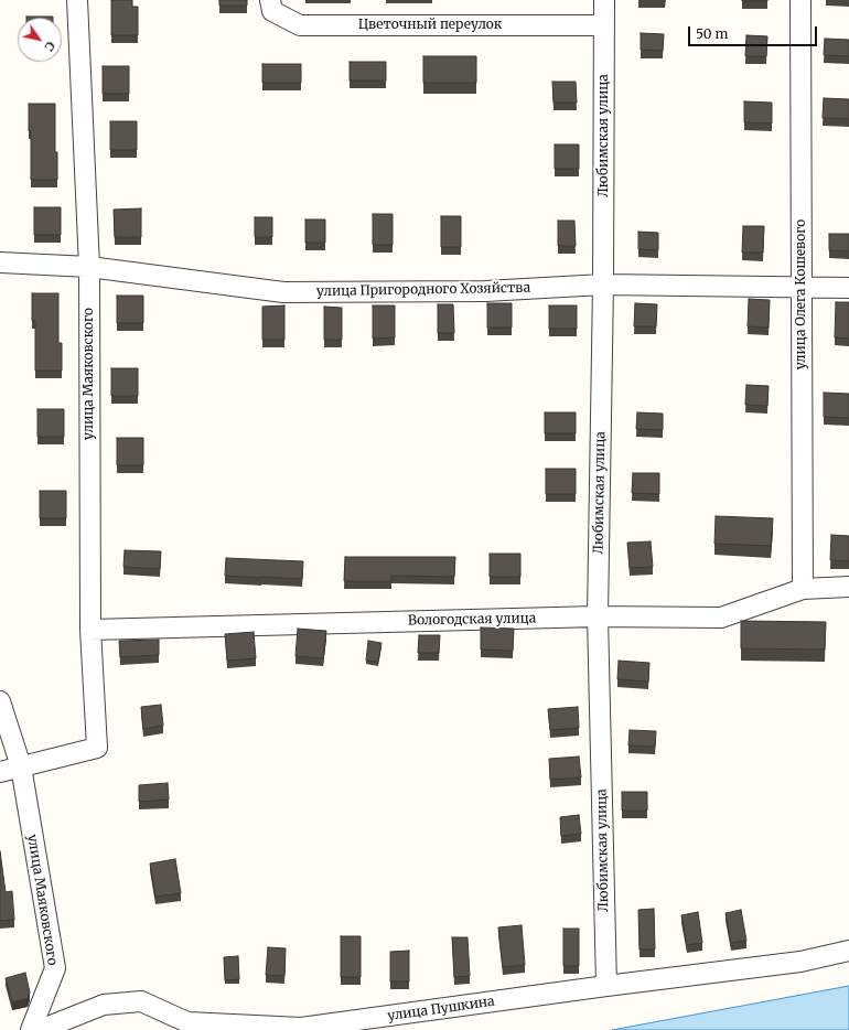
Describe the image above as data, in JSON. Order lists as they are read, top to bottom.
{
  "streets": {
    "street": [
      "Цветочный переулок",
      "Любимская улица",
      "улица Пригородного Хозяйства",
      "улица Олега Кошевого",
      "улица Маяковского",
      "Вологодская улица",
      "улица Пушкина"
    ]
  },
  "crossings": [
    ["Цветочный переулок", "Любимская улица"],
    ["Любимская улица", "улица Пригородного Хозяйства"],
    ["Любимская улица", "Вологодская улица"],
    ["Любимская улица", "улица Пушкина"],
    ["улица Пригородного Хозяйства", "улица Олега Кошевого"],
    ["улица Пригородного Хозяйства", "улица Маяковского"],
    ["улица Олега Кошевого", "Вологодская улица"],
    ["улица Маяковского", "Вологодская улица"]
  ],
  "scale_bar": "50 m",
  "north": "bottom right"
}
